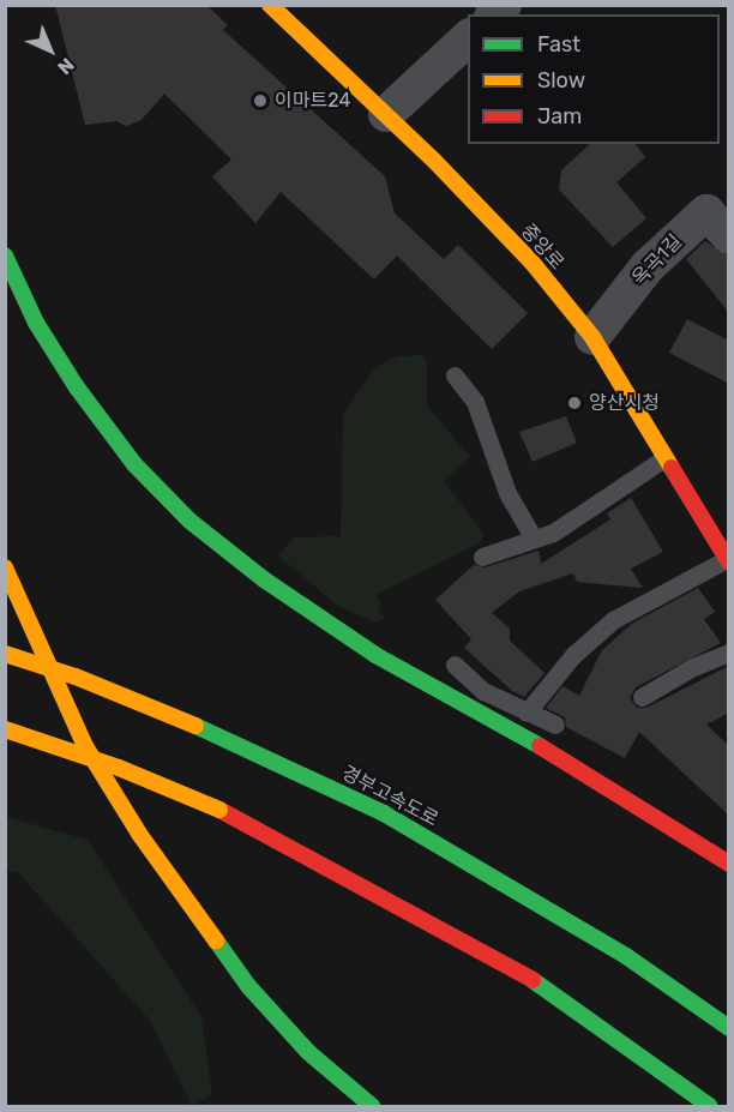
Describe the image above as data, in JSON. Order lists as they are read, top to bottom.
{
  "streets": {
    "main road": ["중앙로", "경부고속도로"],
    "street": ["옥곡1길"]
  },
  "crossings": [
    ["중앙로", "옥곡1길"]
  ],
  "places": ["이마트24", "양산시청"],
  "legend": ["Fast", "Slow", "Jam"],
  "north": "bottom right"
}
